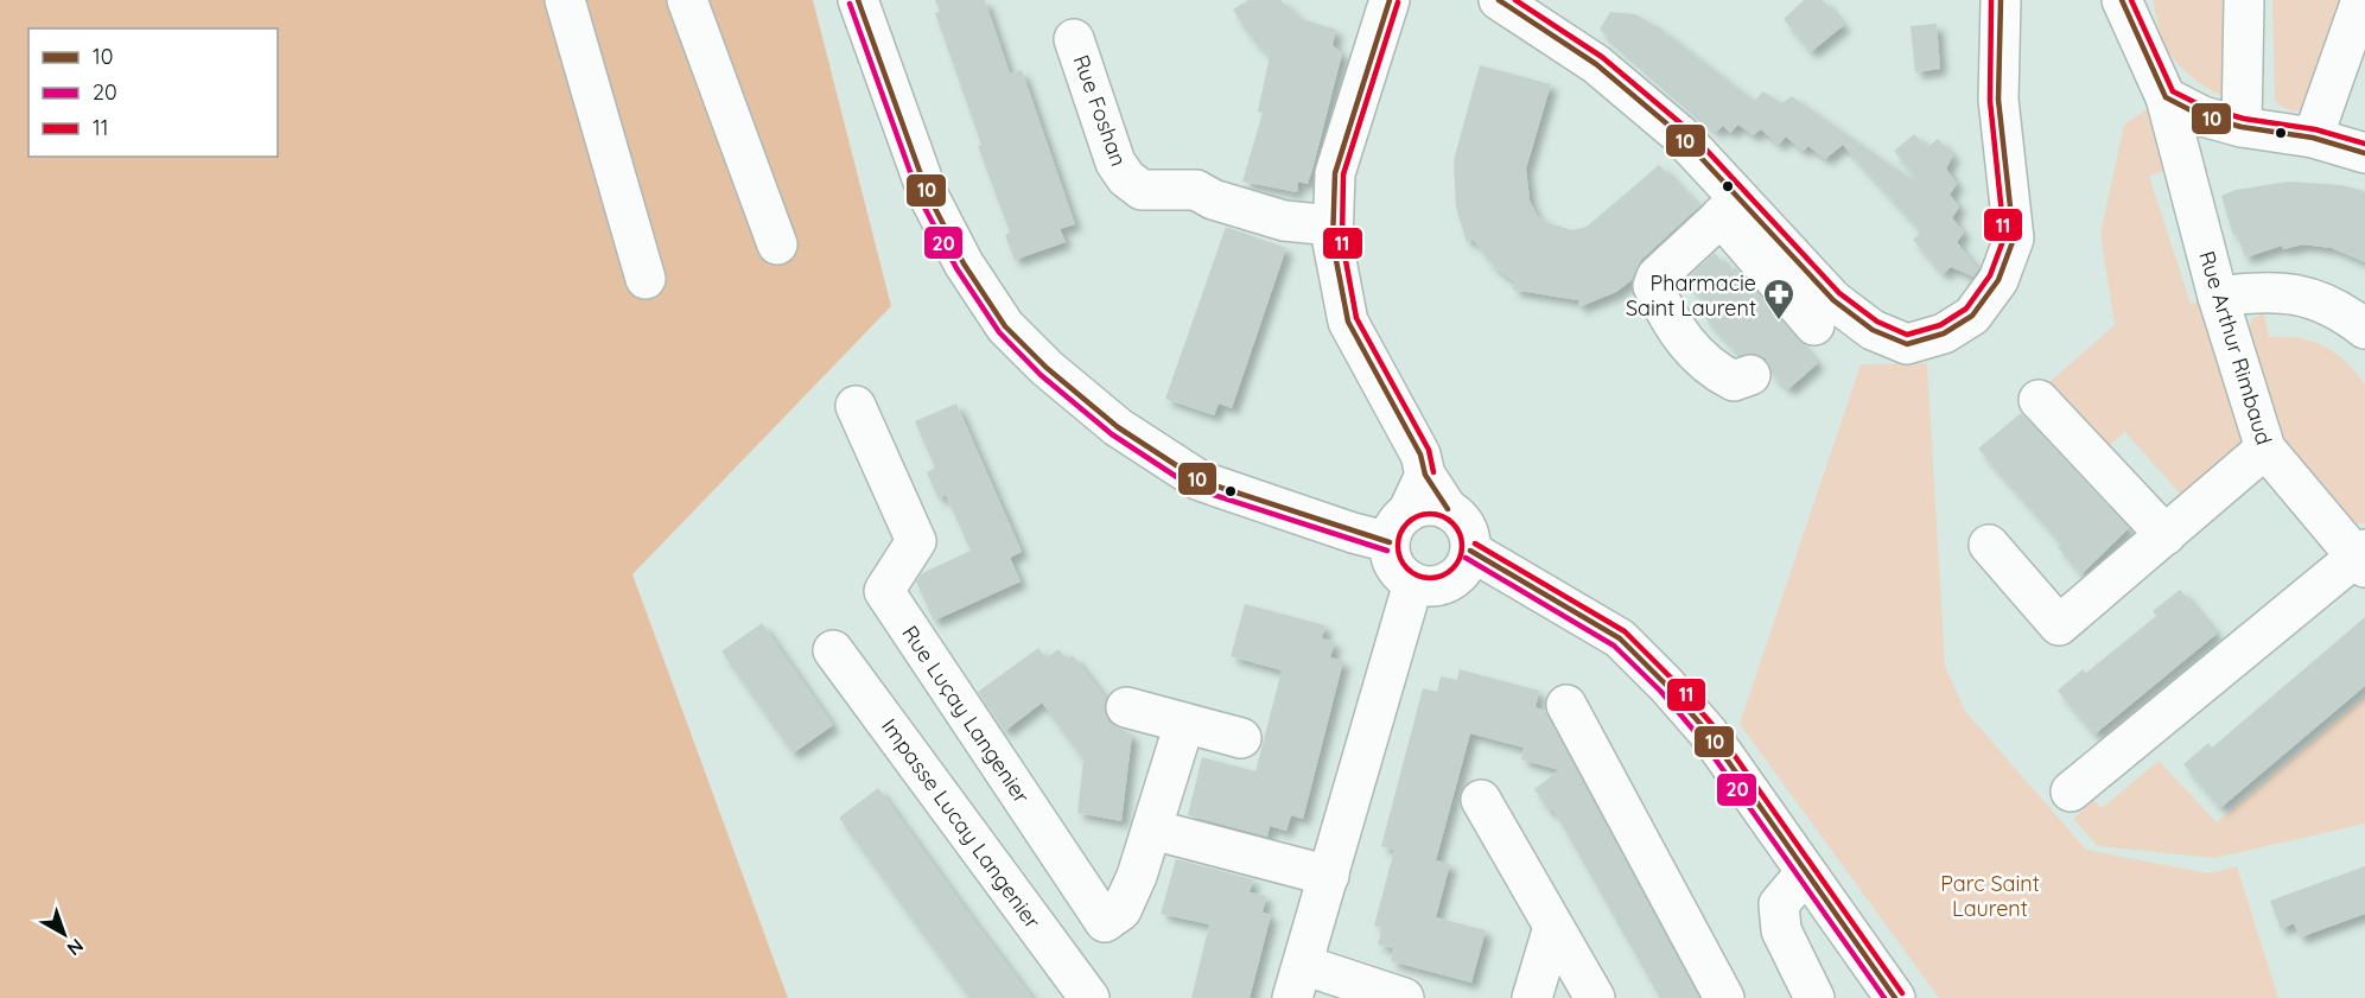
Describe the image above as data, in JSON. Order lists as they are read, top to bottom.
{
  "streets": {
    "street": [
      "Rue Foshan",
      "Rue Arthur Rimbaud",
      "Rue Luçay Langenier",
      "Impasse Lucay Langenier"
    ]
  },
  "parks": ["Parc Saint Laurent"],
  "places": {
    "pharmacy": ["Pharmacie Saint Laurent"]
  },
  "lines": ["transit line 10", "transit line 11", "transit line 20"],
  "legend": ["10", "20", "11"],
  "north": "bottom right"
}
